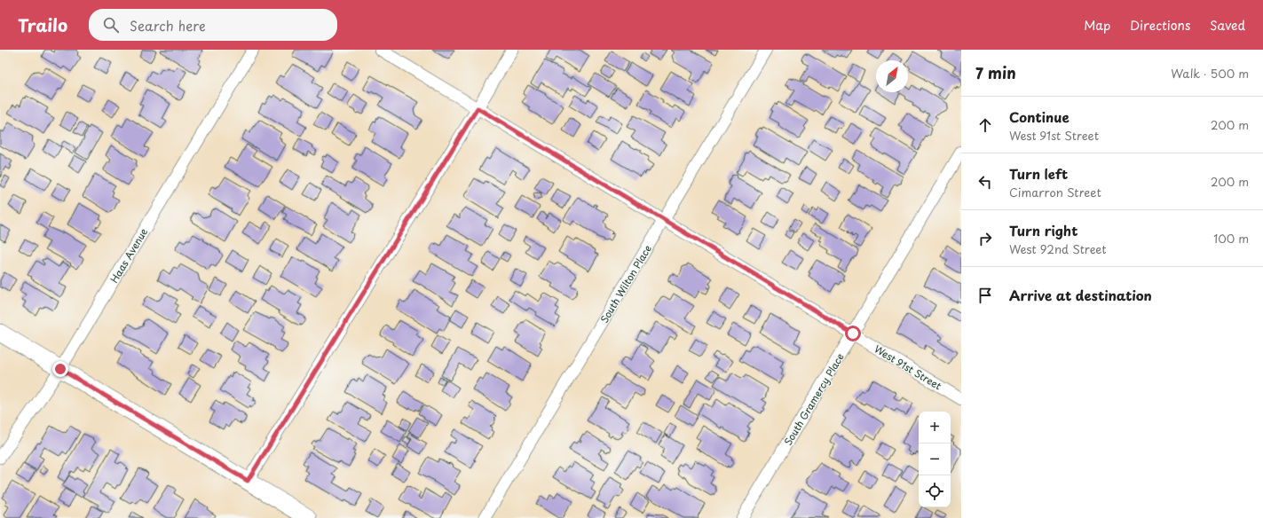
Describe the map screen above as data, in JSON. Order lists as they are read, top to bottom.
{
  "streets": {
    "street": [
      "Haas Avenue",
      "South Wilton Place",
      "West 91st Street",
      "South Gramercy Place"
    ]
  },
  "crossings": [
    ["South Wilton Place", "West 91st Street"],
    ["West 91st Street", "South Gramercy Place"]
  ],
  "north": "top right",
  "page": {
    "header": "Trailo",
    "search": "Search here",
    "nav": ["Map", "Directions", "Saved"],
    "heading": ["7 min", "Walk · 500 m"],
    "list": [
      ["Continue", "West 91st Street", "200 m"],
      ["Turn left", "Cimarron Street", "200 m"],
      ["Turn right", "West 92nd Street", "100 m"],
      "Arrive at destination"
    ],
    "map_buttons": ["+", "−"]
  }
}
